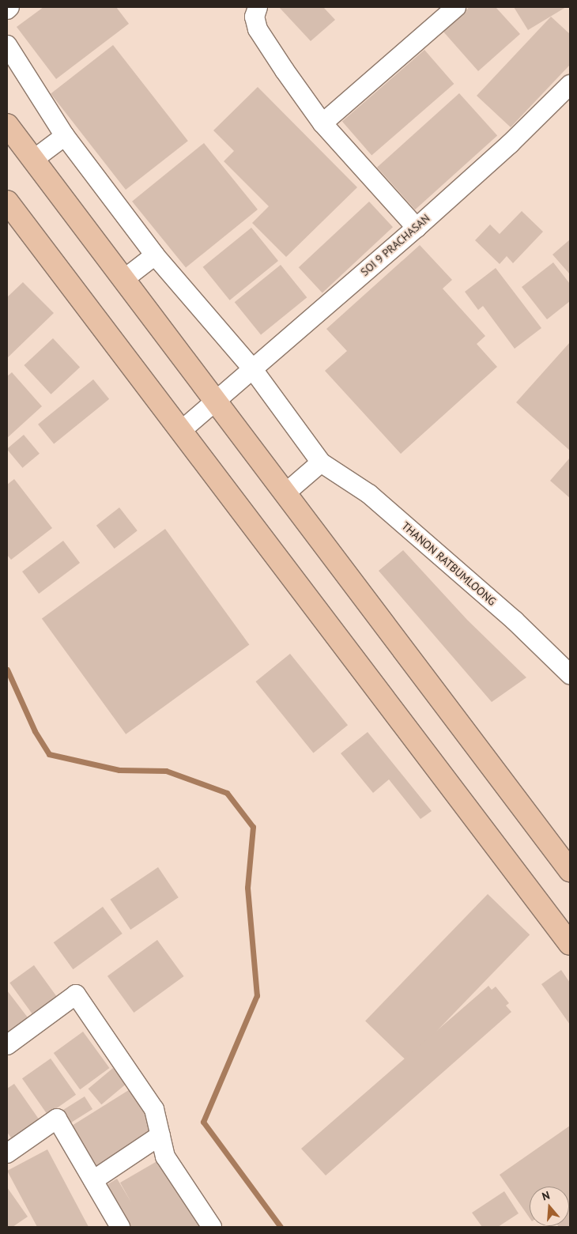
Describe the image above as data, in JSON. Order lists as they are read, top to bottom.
{
  "streets": {
    "street": ["SOI 9 PRACHASAN", "THANON RATBUMLOONG"]
  },
  "north": "top"
}
